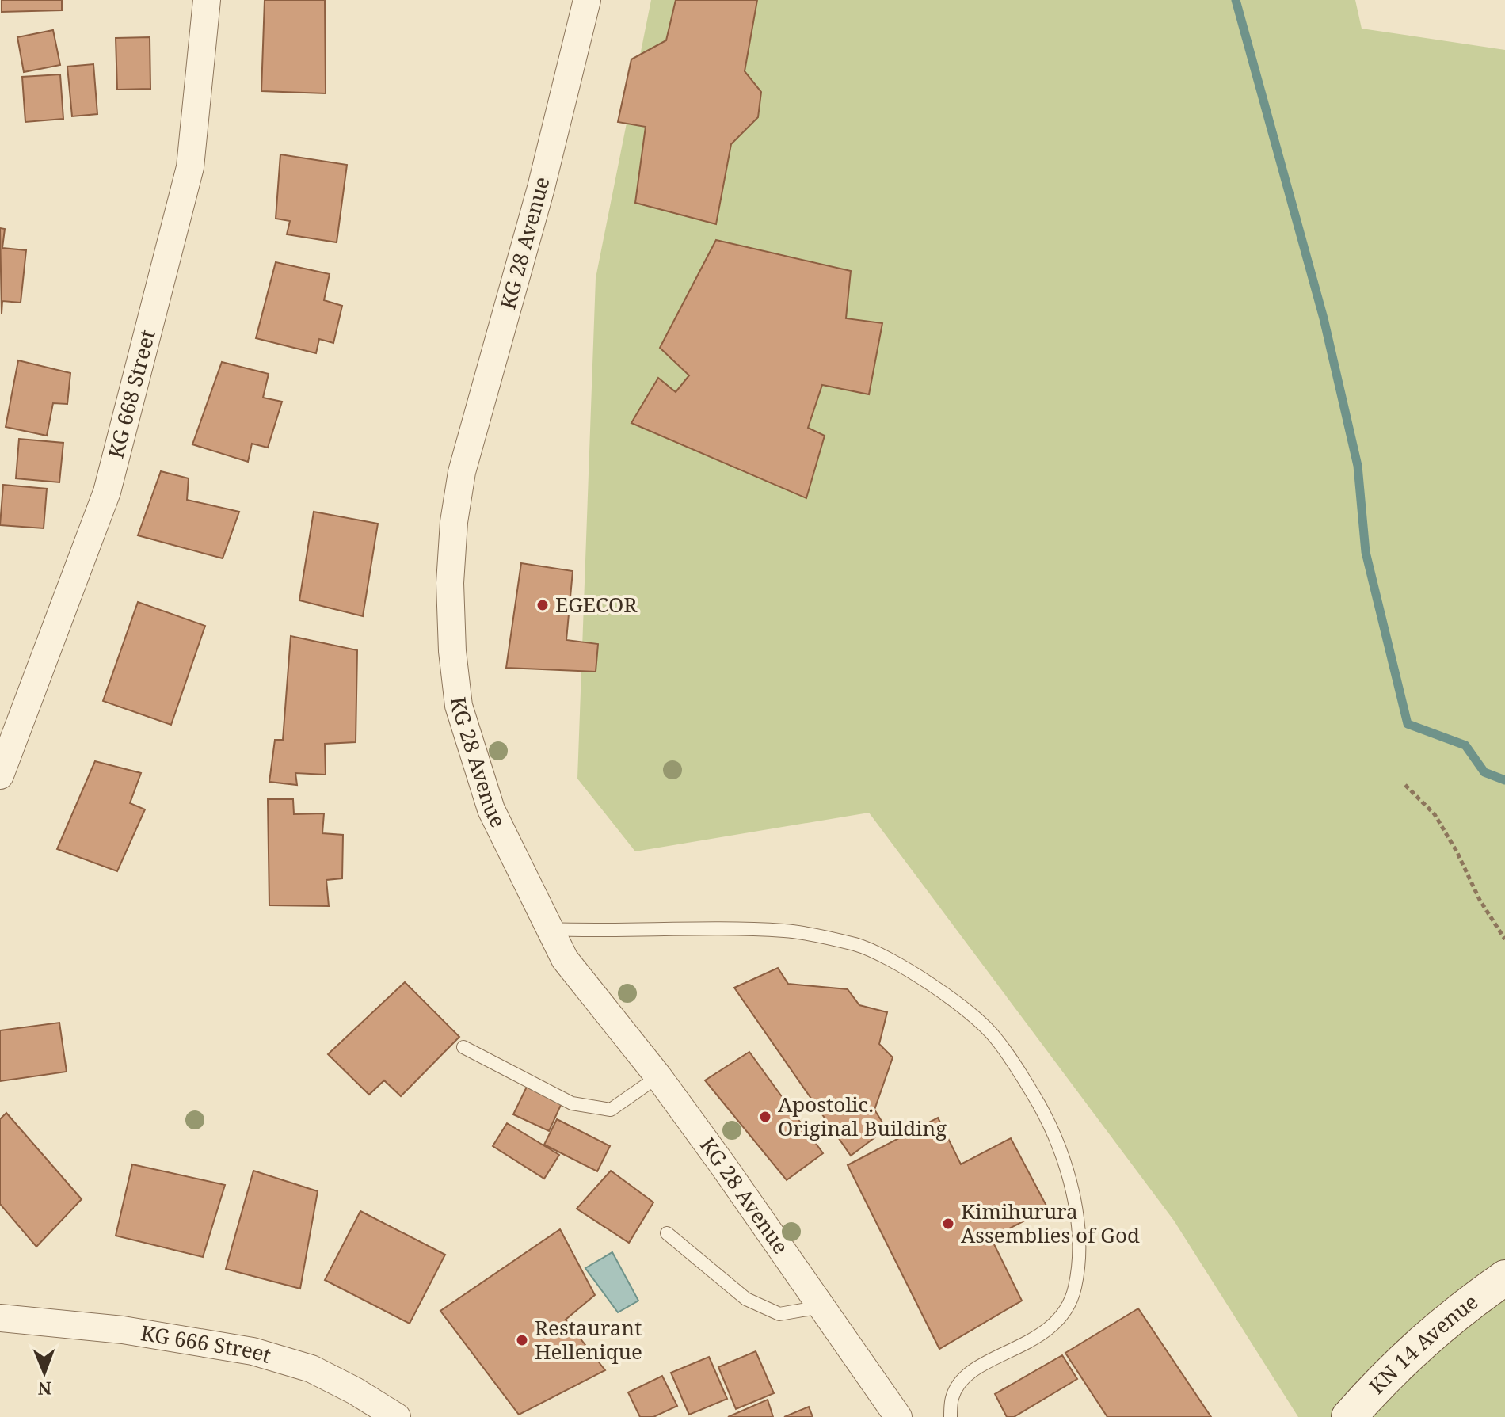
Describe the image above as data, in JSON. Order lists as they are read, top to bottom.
{
  "streets": {
    "main road": ["KN 14 Avenue"],
    "street": ["KG 28 Avenue", "KG 668 Street", "KG 666 Street"]
  },
  "places": [
    "EGECOR",
    "Apostolic. Original Building",
    "Kimihurura Assemblies of God",
    "Restaurant Hellenique"
  ],
  "north": "bottom"
}
